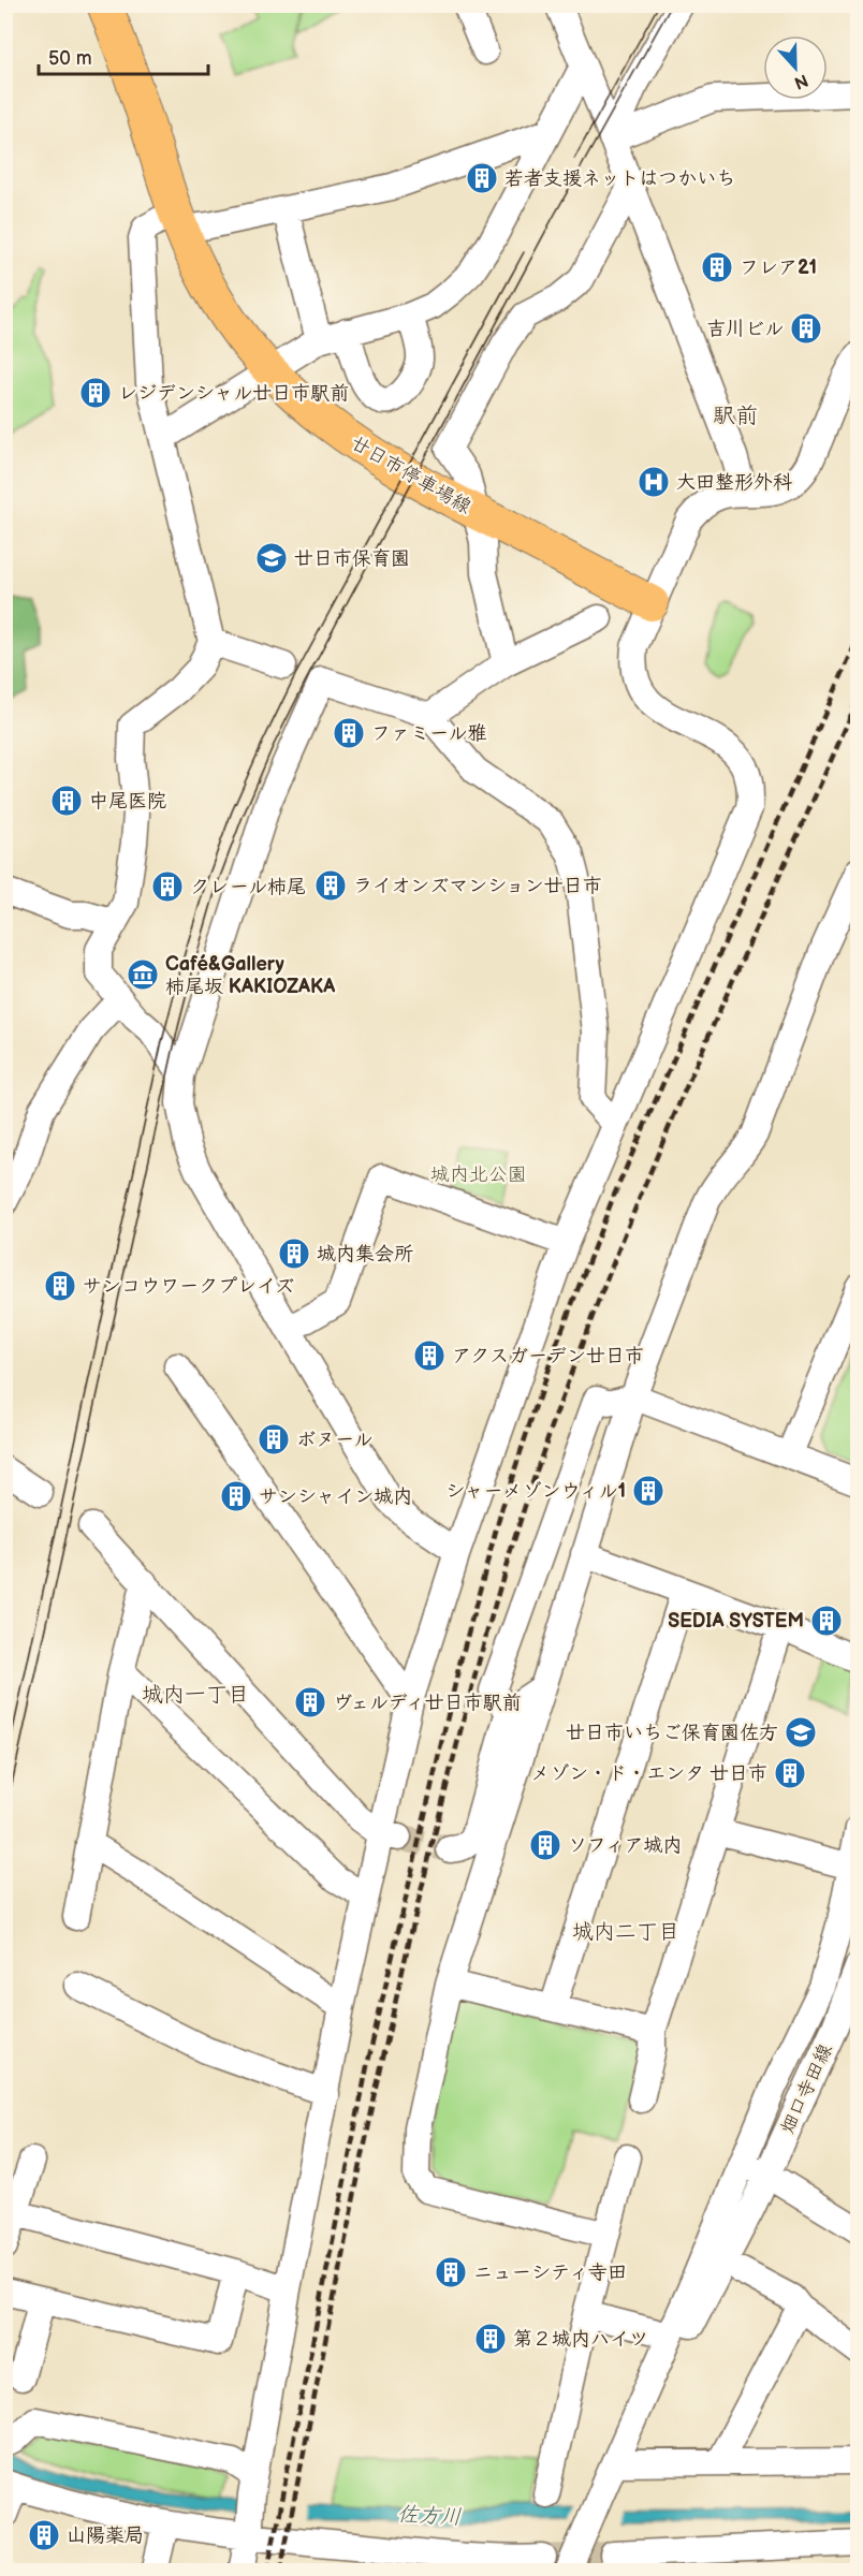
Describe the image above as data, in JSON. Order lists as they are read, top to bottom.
{
  "streets": {
    "main road": ["廿日市停車場線"],
    "street": ["畑口寺田線"]
  },
  "districts": ["駅前", "城内一丁目", "城内二丁目"],
  "water": ["佐方川"],
  "parks": ["城内北公園"],
  "places": {
    "building": [
      "若者支援ネットはつかいち",
      "フレア21",
      "吉川ビル",
      "レジデンシャル廿日市駅前",
      "ファミール雅",
      "中尾医院",
      "ライオンズマンション廿日市",
      "クレール柿尾",
      "城内集会所",
      "サンコウワークプレイズ",
      "アクスガーデン廿日市",
      "ボヌール",
      "シャーメゾンウィル1",
      "サンシャイン城内",
      "SEDIA SYSTEM",
      "ヴェルディ廿日市駅前",
      "メゾン・ド・エンタ 廿日市",
      "ソフィア城内",
      "ニューシティ寺田",
      "第２城内ハイツ",
      "山陽薬局"
    ],
    "hospital": ["大田整形外科"],
    "school or university": ["廿日市保育園", "廿日市いちご保育園佐方"],
    "museum": ["Café&Gallery 柿尾坂 KAKIOZAKA"]
  },
  "scale_bar": "50 m",
  "north": "bottom"
}
